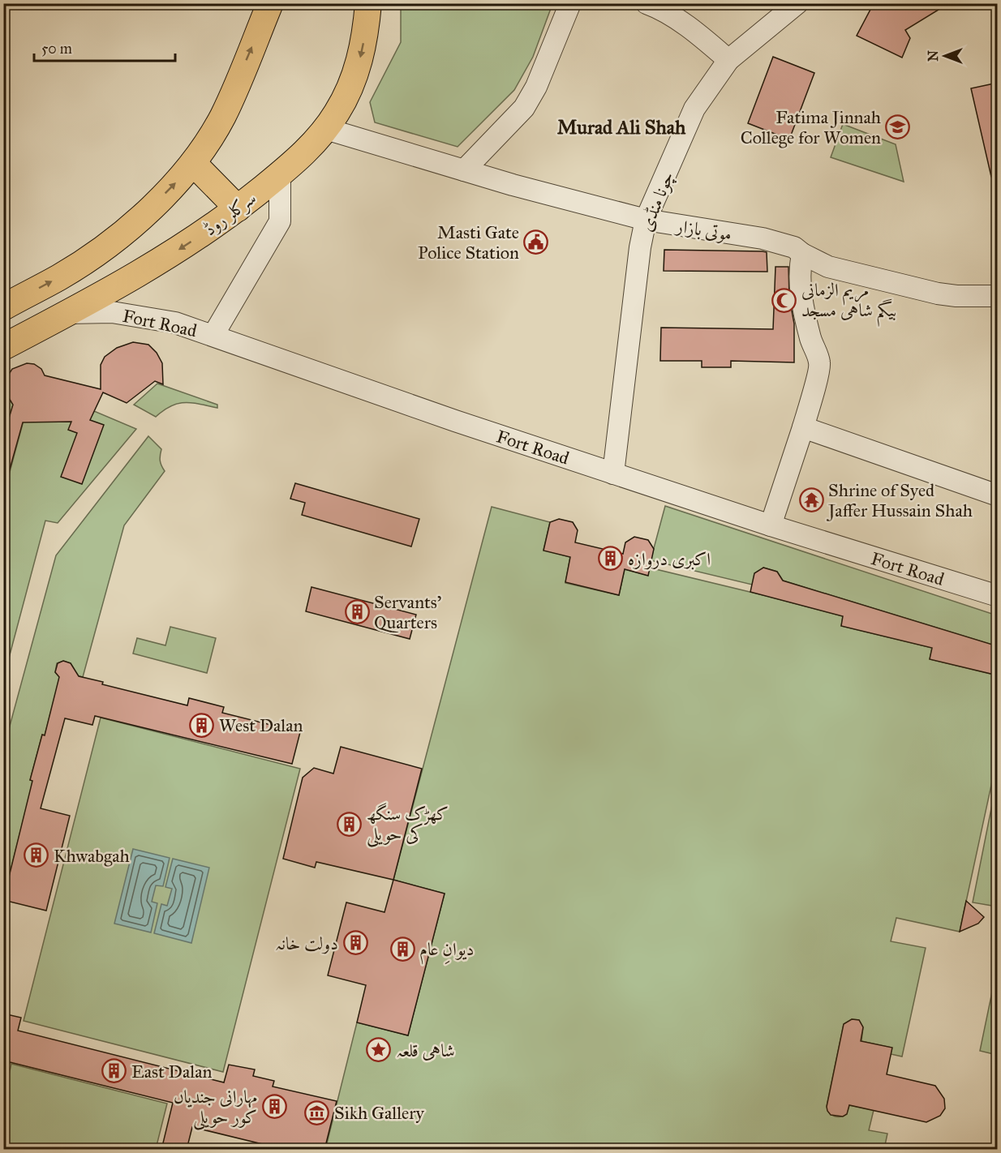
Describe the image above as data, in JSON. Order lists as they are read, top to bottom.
{
  "streets": {
    "main road": ["سرکلر روڈ"],
    "street": ["چونا منڈی", "موتی بازار", "Fort Road"]
  },
  "crossings": [
    ["چونا منڈی", "موتی بازار"],
    ["چونا منڈی", "Fort Road"],
    ["سرکلر روڈ", "موتی بازار"],
    ["سرکلر روڈ", "Fort Road"]
  ],
  "districts": ["Murad Ali Shah"],
  "places": {
    "school or university": ["Fatima Jinnah College for Women"],
    "public building": ["Masti Gate Police Station"],
    "mosque": ["مریم الزمانی بیگم شاہی مسجد"],
    "temple": ["Shrine of Syed Jaffer Hussain Shah"],
    "building": [
      "اکبری دروازہ",
      "Servants' Quarters",
      "West Dalan",
      "کھڑک سنگھ کی حویلی",
      "Khwabgah",
      "دولت خانہ",
      "دیوانِ عام",
      "East Dalan",
      "مہارانی جندیاں کور حویلی"
    ],
    "place": ["شاہی قلعہ"],
    "museum": ["Sikh Gallery"]
  },
  "scale_bar": "50 m",
  "north": "left"
}
